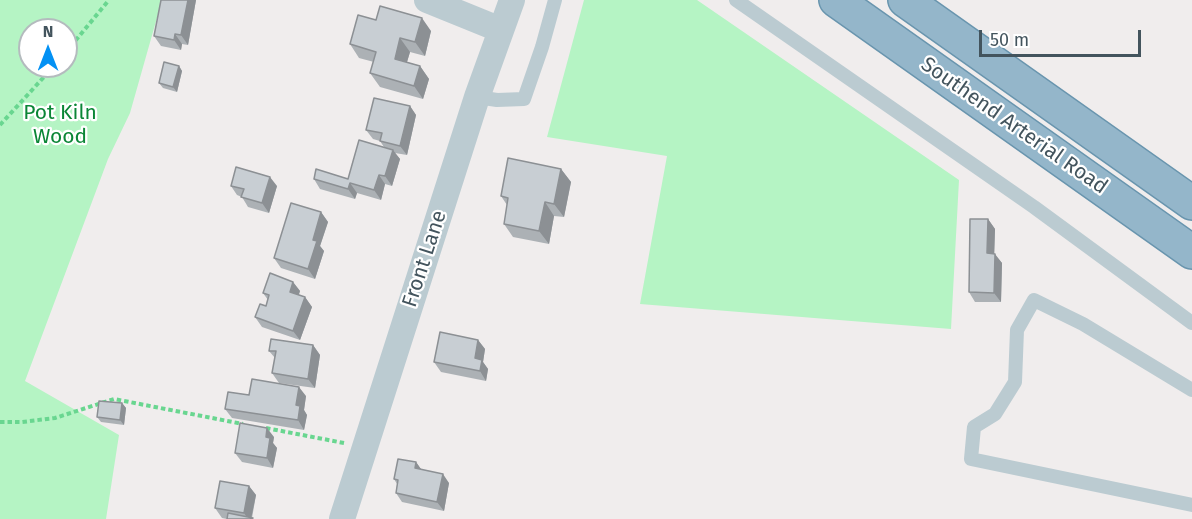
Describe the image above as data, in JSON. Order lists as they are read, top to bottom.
{
  "streets": {
    "highway": ["Southend Arterial Road"],
    "street": ["Front Lane"]
  },
  "parks": ["Pot Kiln Wood"],
  "scale_bar": "50 m",
  "north": "top"
}
